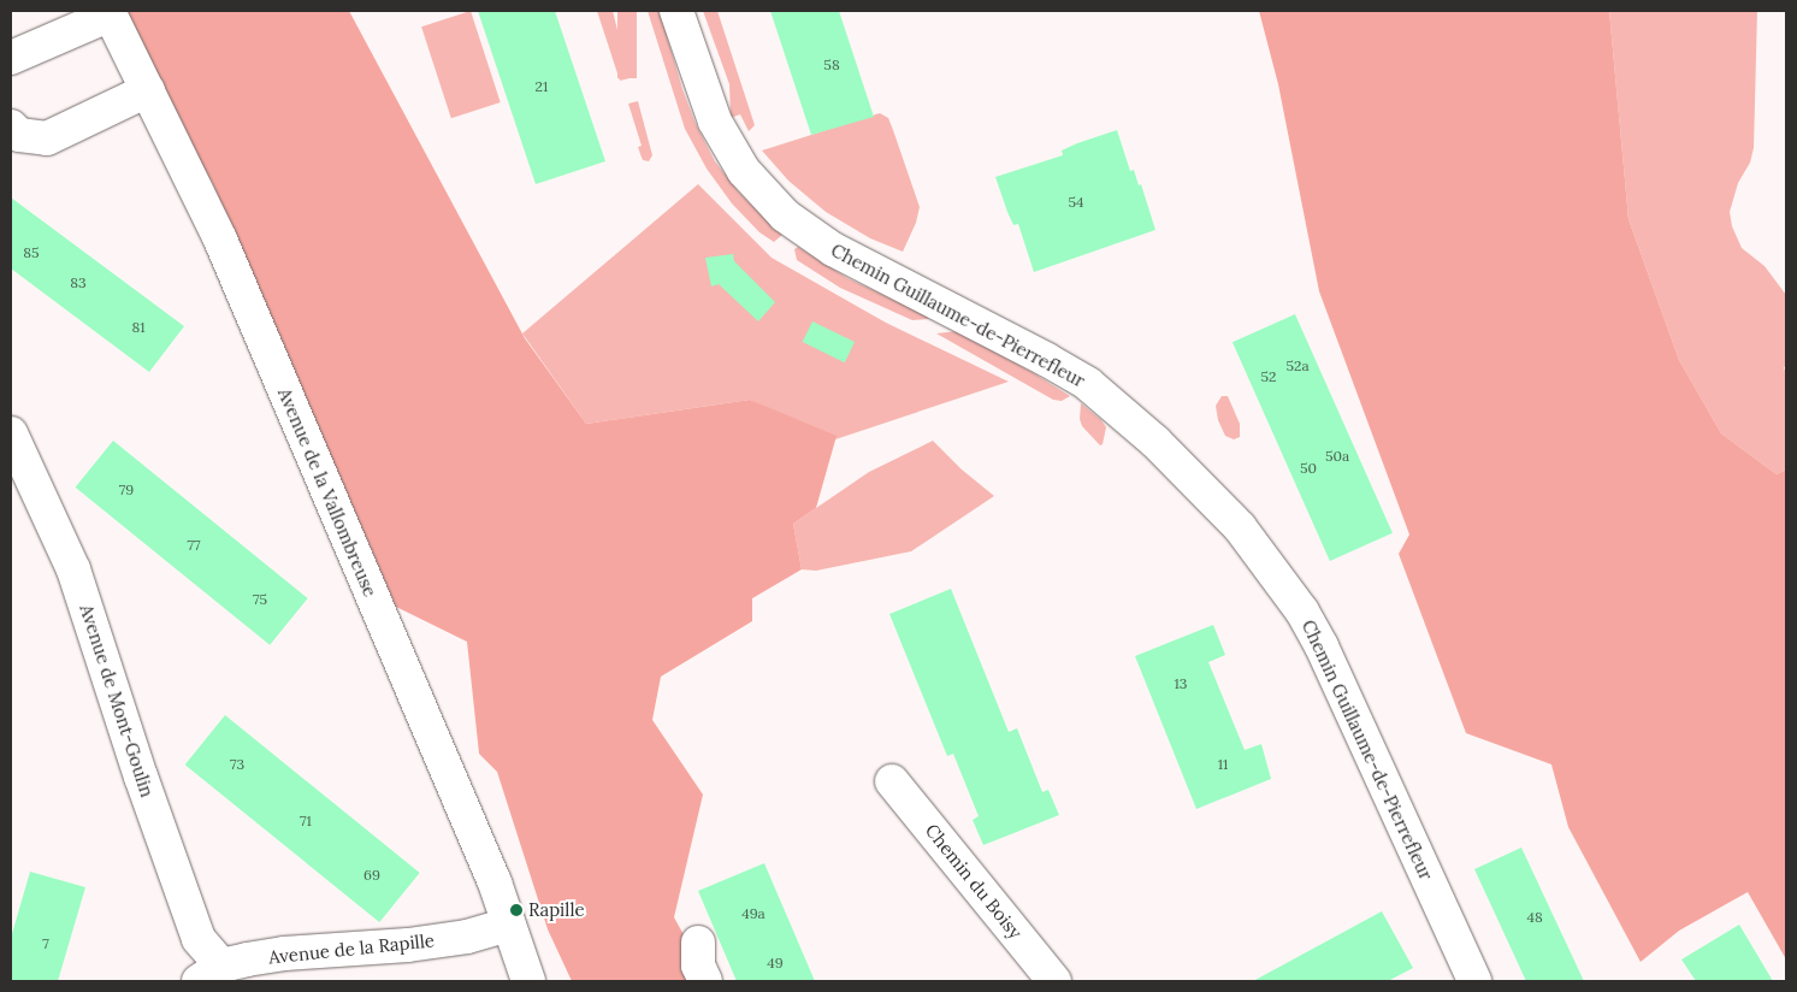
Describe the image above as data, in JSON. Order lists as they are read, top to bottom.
{
  "streets": {
    "street": [
      "Chemin Guillaume-de-Pierrefleur",
      "Avenue de la Vallombreuse",
      "Avenue de Mont-Goulin",
      "Chemin du Boisy",
      "Avenue de la Rapille"
    ]
  },
  "crossings": [
    ["Avenue de la Vallombreuse", "Avenue de la Rapille"],
    ["Avenue de Mont-Goulin", "Avenue de la Rapille"]
  ],
  "places": ["Rapille"],
  "house_numbers": [
    "58",
    "21",
    "54",
    "85",
    "83",
    "81",
    "52a",
    "52",
    "50a",
    "50",
    "79",
    "77",
    "75",
    "13",
    "73",
    "11",
    "71",
    "69",
    "49a",
    "48",
    "7",
    "49"
  ]
}
